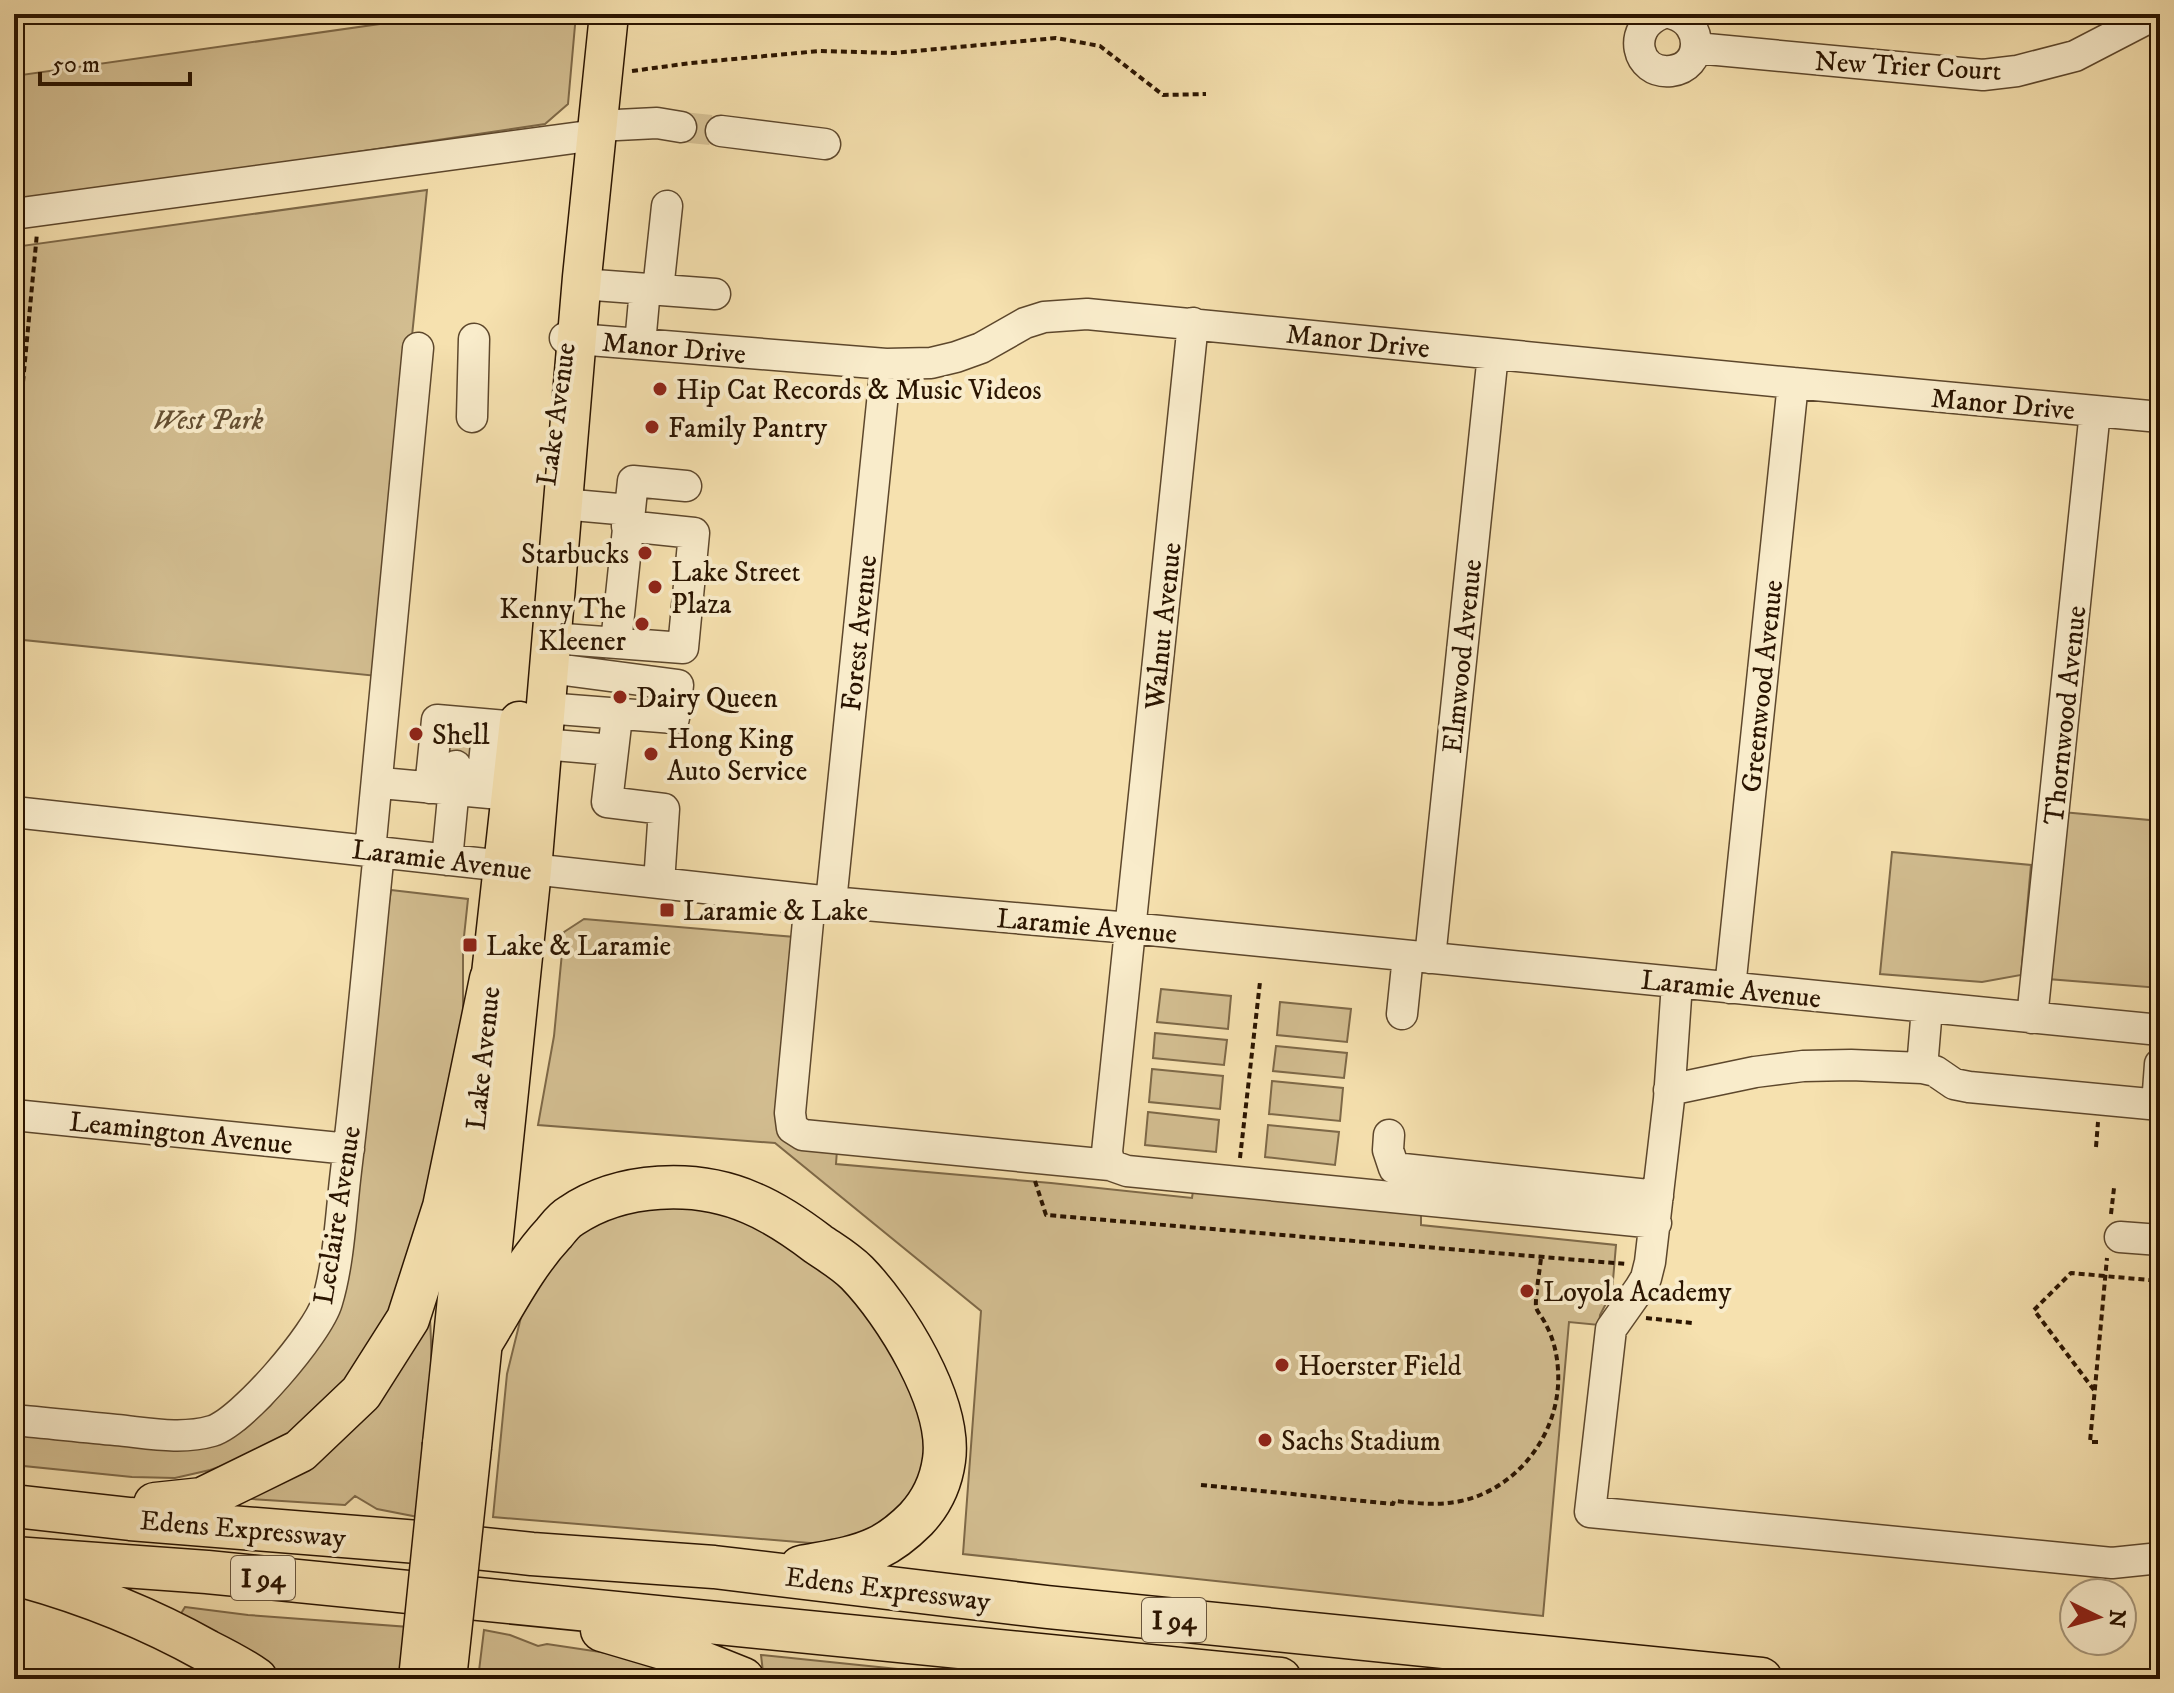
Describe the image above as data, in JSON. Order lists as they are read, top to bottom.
{
  "streets": {
    "highway": ["Edens Expressway", "I 94"],
    "main road": ["Lake Avenue"],
    "street": [
      "New Trier Court",
      "Manor Drive",
      "Walnut Avenue",
      "Forest Avenue",
      "Elmwood Avenue",
      "Greenwood Avenue",
      "Thornwood Avenue",
      "Laramie Avenue",
      "Leamington Avenue",
      "Leclaire Avenue"
    ]
  },
  "crossings": [
    ["Manor Drive", "Lake Avenue"],
    ["Manor Drive", "Walnut Avenue"],
    ["Manor Drive", "Forest Avenue"],
    ["Manor Drive", "Elmwood Avenue"],
    ["Manor Drive", "Greenwood Avenue"],
    ["Manor Drive", "Thornwood Avenue"],
    ["Lake Avenue", "Laramie Avenue"],
    ["Walnut Avenue", "Forest Avenue"],
    ["Walnut Avenue", "Laramie Avenue"],
    ["Forest Avenue", "Laramie Avenue"],
    ["Elmwood Avenue", "Laramie Avenue"],
    ["Greenwood Avenue", "Laramie Avenue"],
    ["Thornwood Avenue", "Laramie Avenue"],
    ["Laramie Avenue", "Leclaire Avenue"],
    ["Leamington Avenue", "Leclaire Avenue"]
  ],
  "parks": ["West Park"],
  "places": {
    "other": [
      "Hip Cat Records & Music Videos",
      "Family Pantry",
      "Starbucks",
      "Lake Street Plaza",
      "Kenny The Kleener",
      "Dairy Queen",
      "Shell",
      "Hong King Auto Service",
      "Loyola Academy",
      "Hoerster Field",
      "Sachs Stadium"
    ],
    "transit": ["Laramie & Lake", "Lake & Laramie"]
  },
  "scale_bar": "50 m",
  "north": "right"
}
